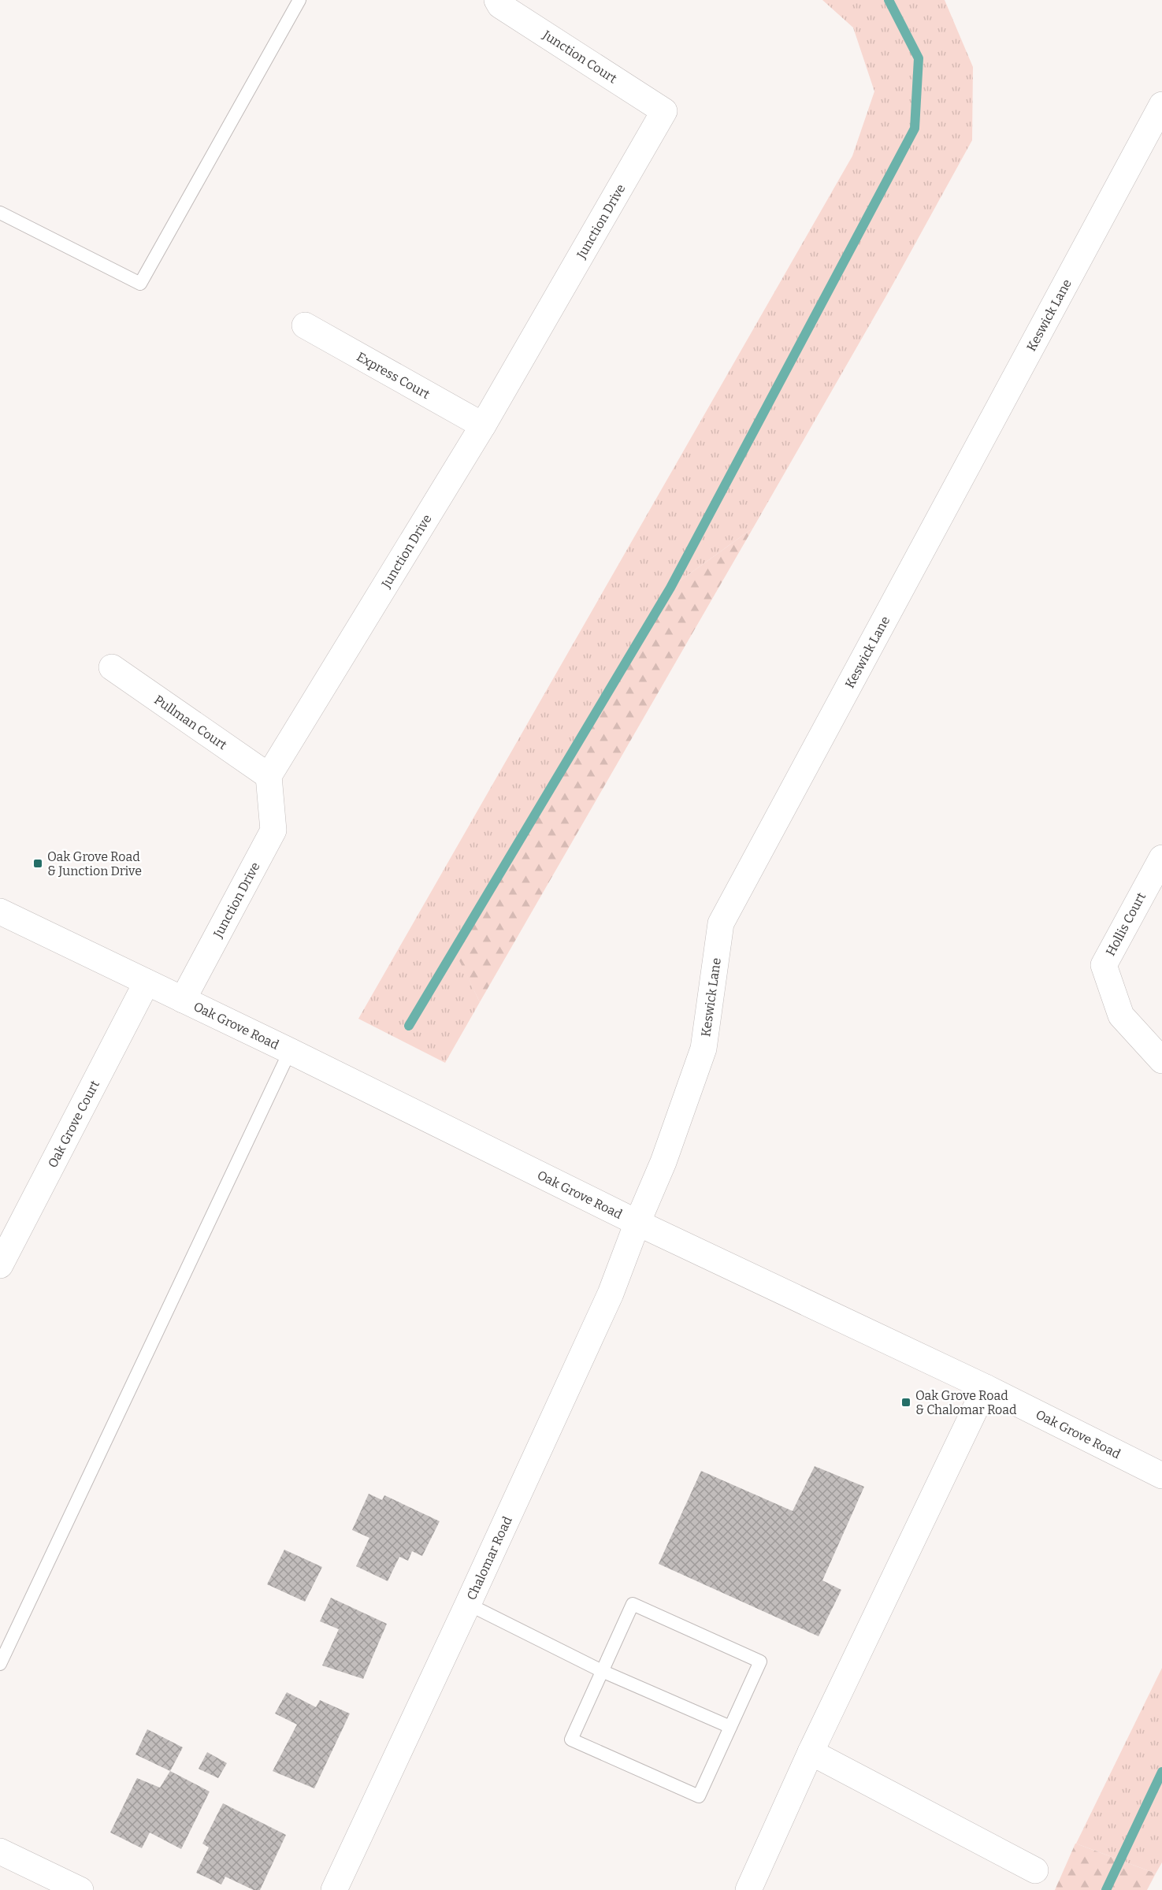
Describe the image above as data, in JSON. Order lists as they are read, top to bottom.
{
  "streets": {
    "street": [
      "Junction Court",
      "Junction Drive",
      "Keswick Lane",
      "Express Court",
      "Pullman Court",
      "Hollis Court",
      "Oak Grove Road",
      "Oak Grove Court",
      "Chalomar Road"
    ]
  },
  "crossings": [
    ["Junction Court", "Junction Drive"],
    ["Junction Drive", "Express Court"],
    ["Junction Drive", "Pullman Court"],
    ["Junction Drive", "Oak Grove Road"],
    ["Keswick Lane", "Oak Grove Road"],
    ["Keswick Lane", "Chalomar Road"],
    ["Oak Grove Road", "Oak Grove Court"],
    ["Oak Grove Road", "Chalomar Road"]
  ],
  "places": {
    "transit": ["Oak Grove Road & Junction Drive", "Oak Grove Road & Chalomar Road"]
  }
}
